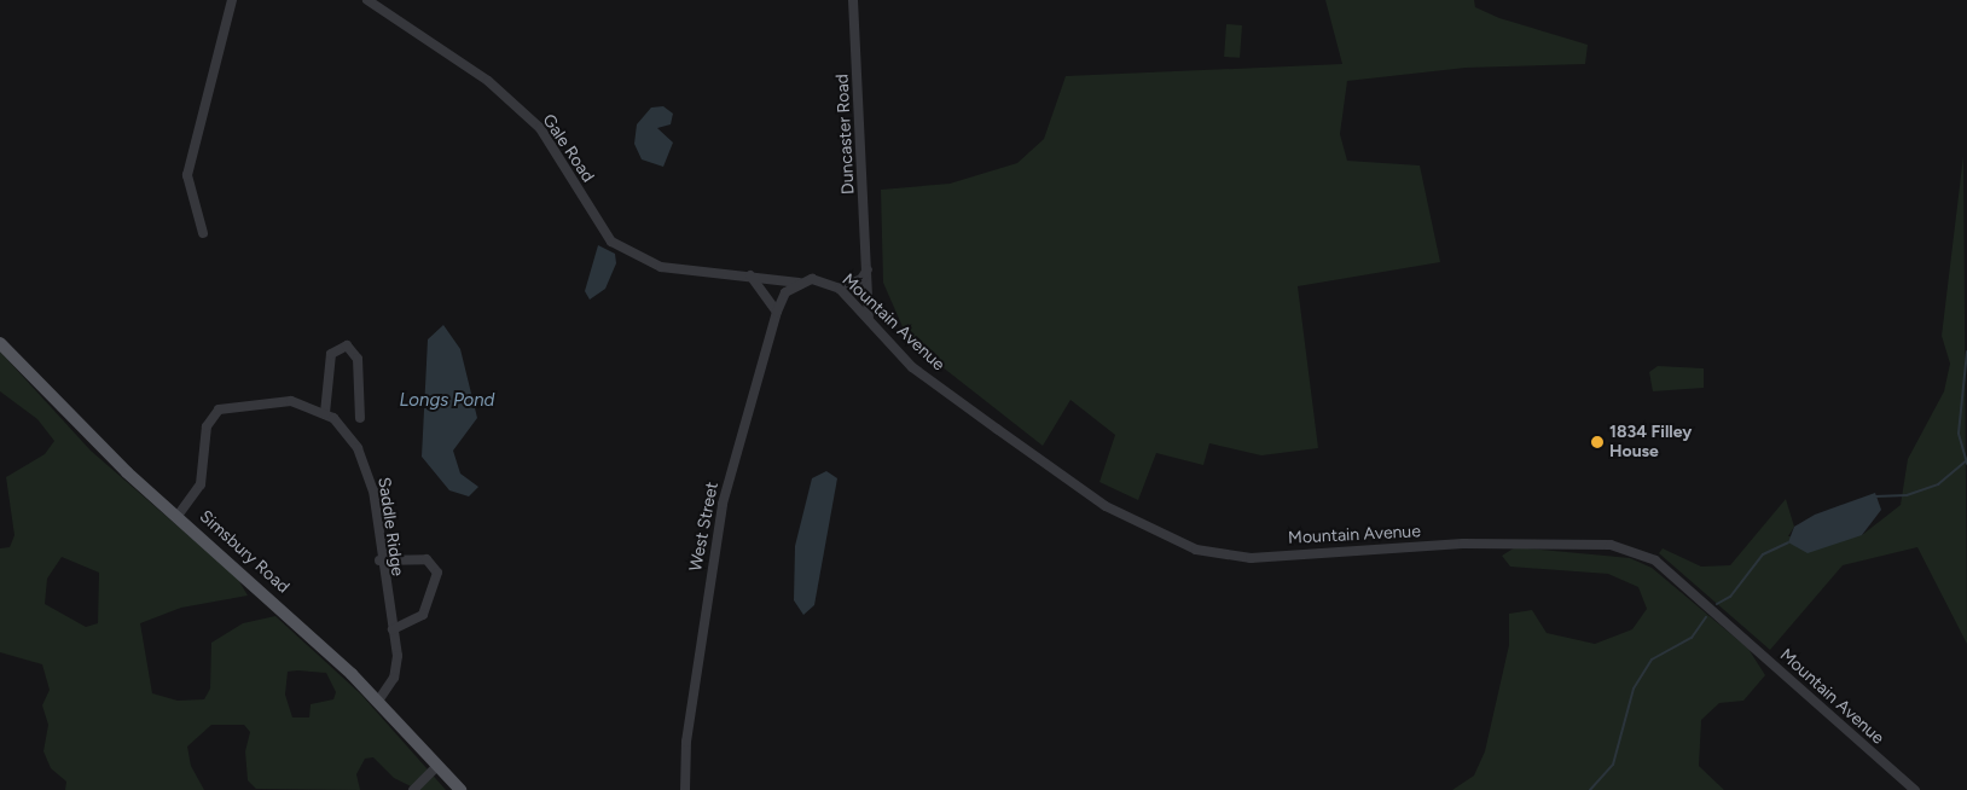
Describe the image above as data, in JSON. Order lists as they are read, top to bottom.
{
  "streets": {
    "main road": ["Simsbury Road"],
    "street": [
      "Duncaster Road",
      "Gale Road",
      "Mountain Avenue",
      "Saddle Ridge",
      "West Street"
    ]
  },
  "crossings": [
    ["Duncaster Road", "Mountain Avenue"],
    ["Gale Road", "Mountain Avenue"],
    ["Gale Road", "West Street"],
    ["Mountain Avenue", "West Street"],
    ["Saddle Ridge", "Simsbury Road"]
  ],
  "water": ["Longs Pond"],
  "places": ["1834 Filley House"]
}
